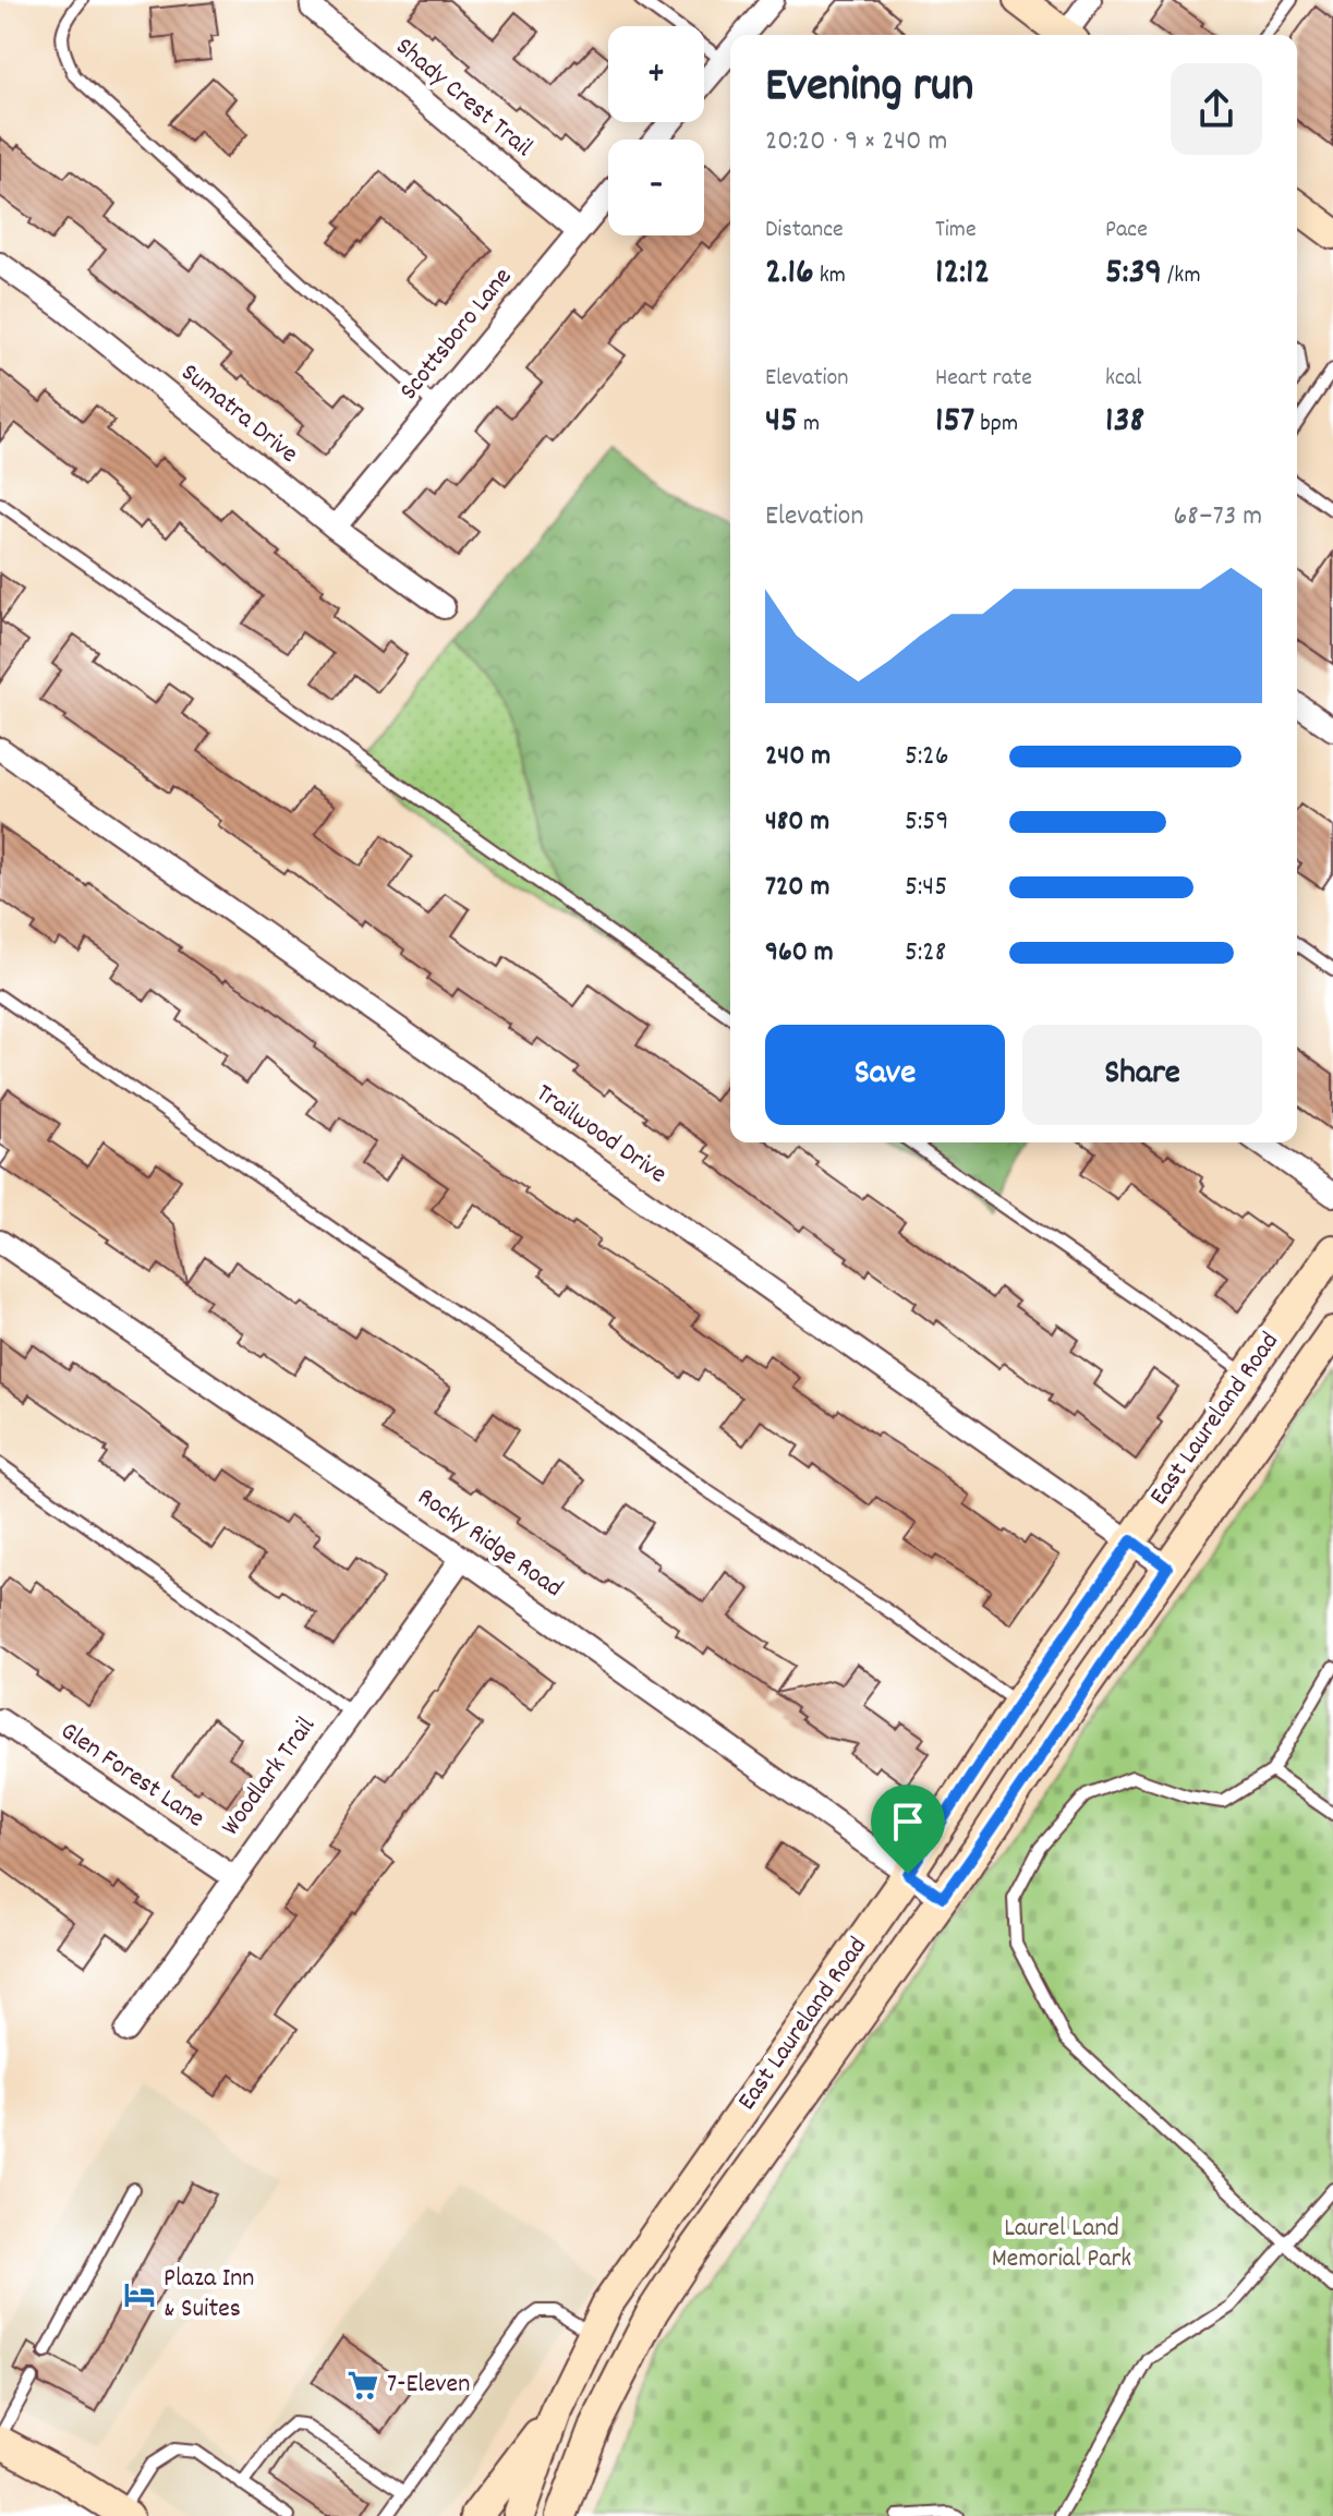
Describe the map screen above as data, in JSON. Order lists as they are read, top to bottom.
{
  "streets": {
    "main road": ["East Laureland Road"],
    "street": [
      "Shady Crest Trail",
      "Scottsboro Lane",
      "Sumatra Drive",
      "Trailwood Drive",
      "Rocky Ridge Road",
      "Glen Forest Lane",
      "Woodlark Trail"
    ]
  },
  "crossings": [
    ["Shady Crest Trail", "Scottsboro Lane"],
    ["Scottsboro Lane", "Sumatra Drive"],
    ["Trailwood Drive", "East Laureland Road"],
    ["East Laureland Road", "Rocky Ridge Road"],
    ["Rocky Ridge Road", "Woodlark Trail"],
    ["Glen Forest Lane", "Woodlark Trail"]
  ],
  "parks": ["Laurel Land Memorial Park"],
  "places": {
    "hotel": ["Plaza Inn & Suites"],
    "supermarket": ["7-Eleven"]
  },
  "page": {
    "map_buttons": ["+", "−"],
    "heading": ["Evening run", "20:20 · 9 × 240 m"],
    "stats": [
      ["Distance", "2.16 km"],
      ["Time", "12:12"],
      ["Pace", "5:39 /km"],
      ["Elevation", "45 m"],
      ["Heart rate", "157 bpm"],
      ["kcal", "138"]
    ],
    "chart": ["Elevation", "68–73 m"],
    "list": [
      {
        "name": "240 m",
        "note": "5:26"
      },
      {
        "name": "480 m",
        "note": "5:59"
      },
      {
        "name": "720 m",
        "note": "5:45"
      },
      {
        "name": "960 m",
        "note": "5:28"
      }
    ],
    "buttons": ["Save", "Share"]
  }
}
